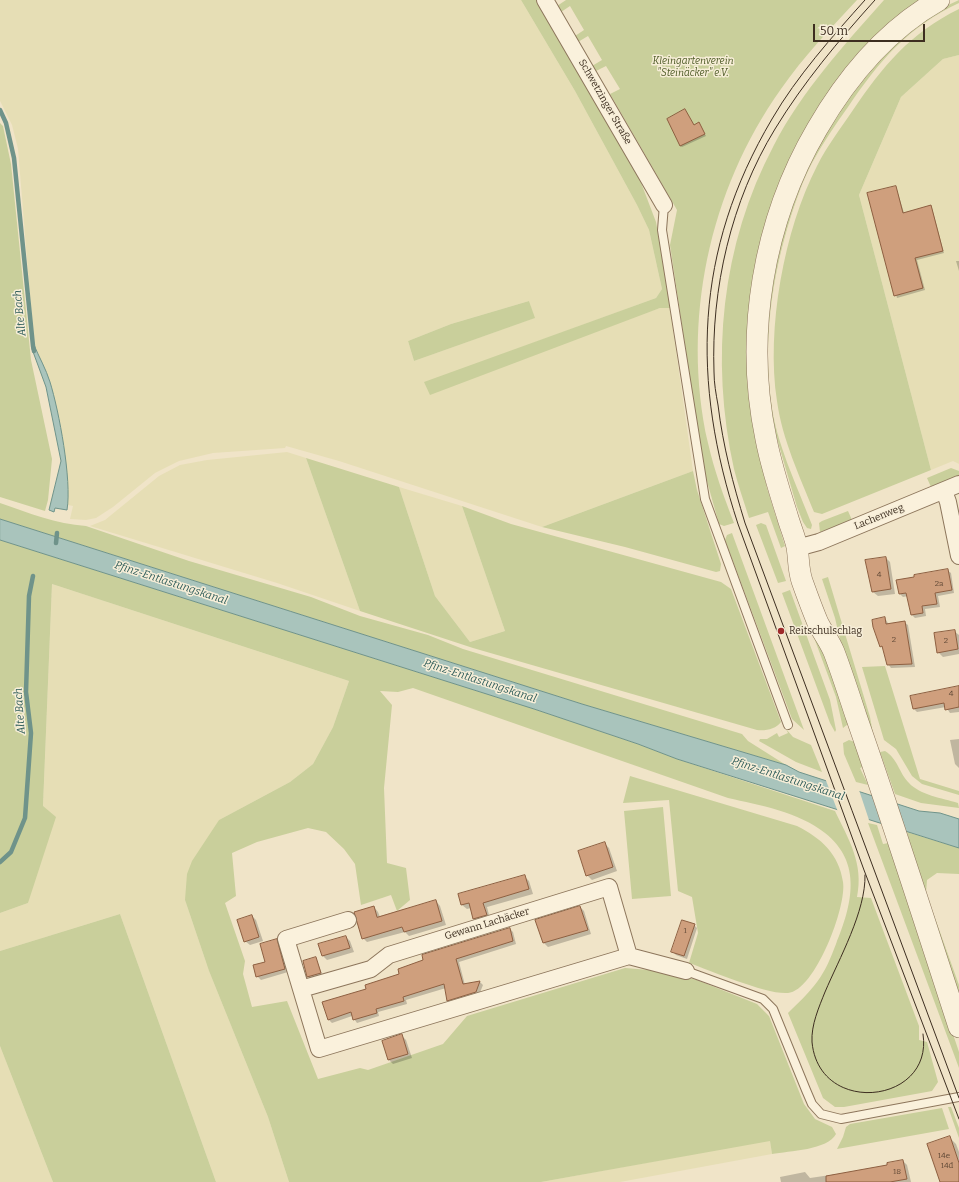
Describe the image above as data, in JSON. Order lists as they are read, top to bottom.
{
  "streets": {
    "street": ["Schwetzinger Straße", "Lachenweg", "Gewann Lachäcker"]
  },
  "water": ["Alte Bach", "Pfinz-Entlastungskanal"],
  "parks": ["Kleingartenverein \"Steinäcker\" e.V."],
  "places": ["Reitschulschlag"],
  "house_numbers": [
    "4",
    "2a",
    "2",
    "2",
    "4",
    "1",
    "14e",
    "14d",
    "18"
  ],
  "scale_bar": "50 m"
}
